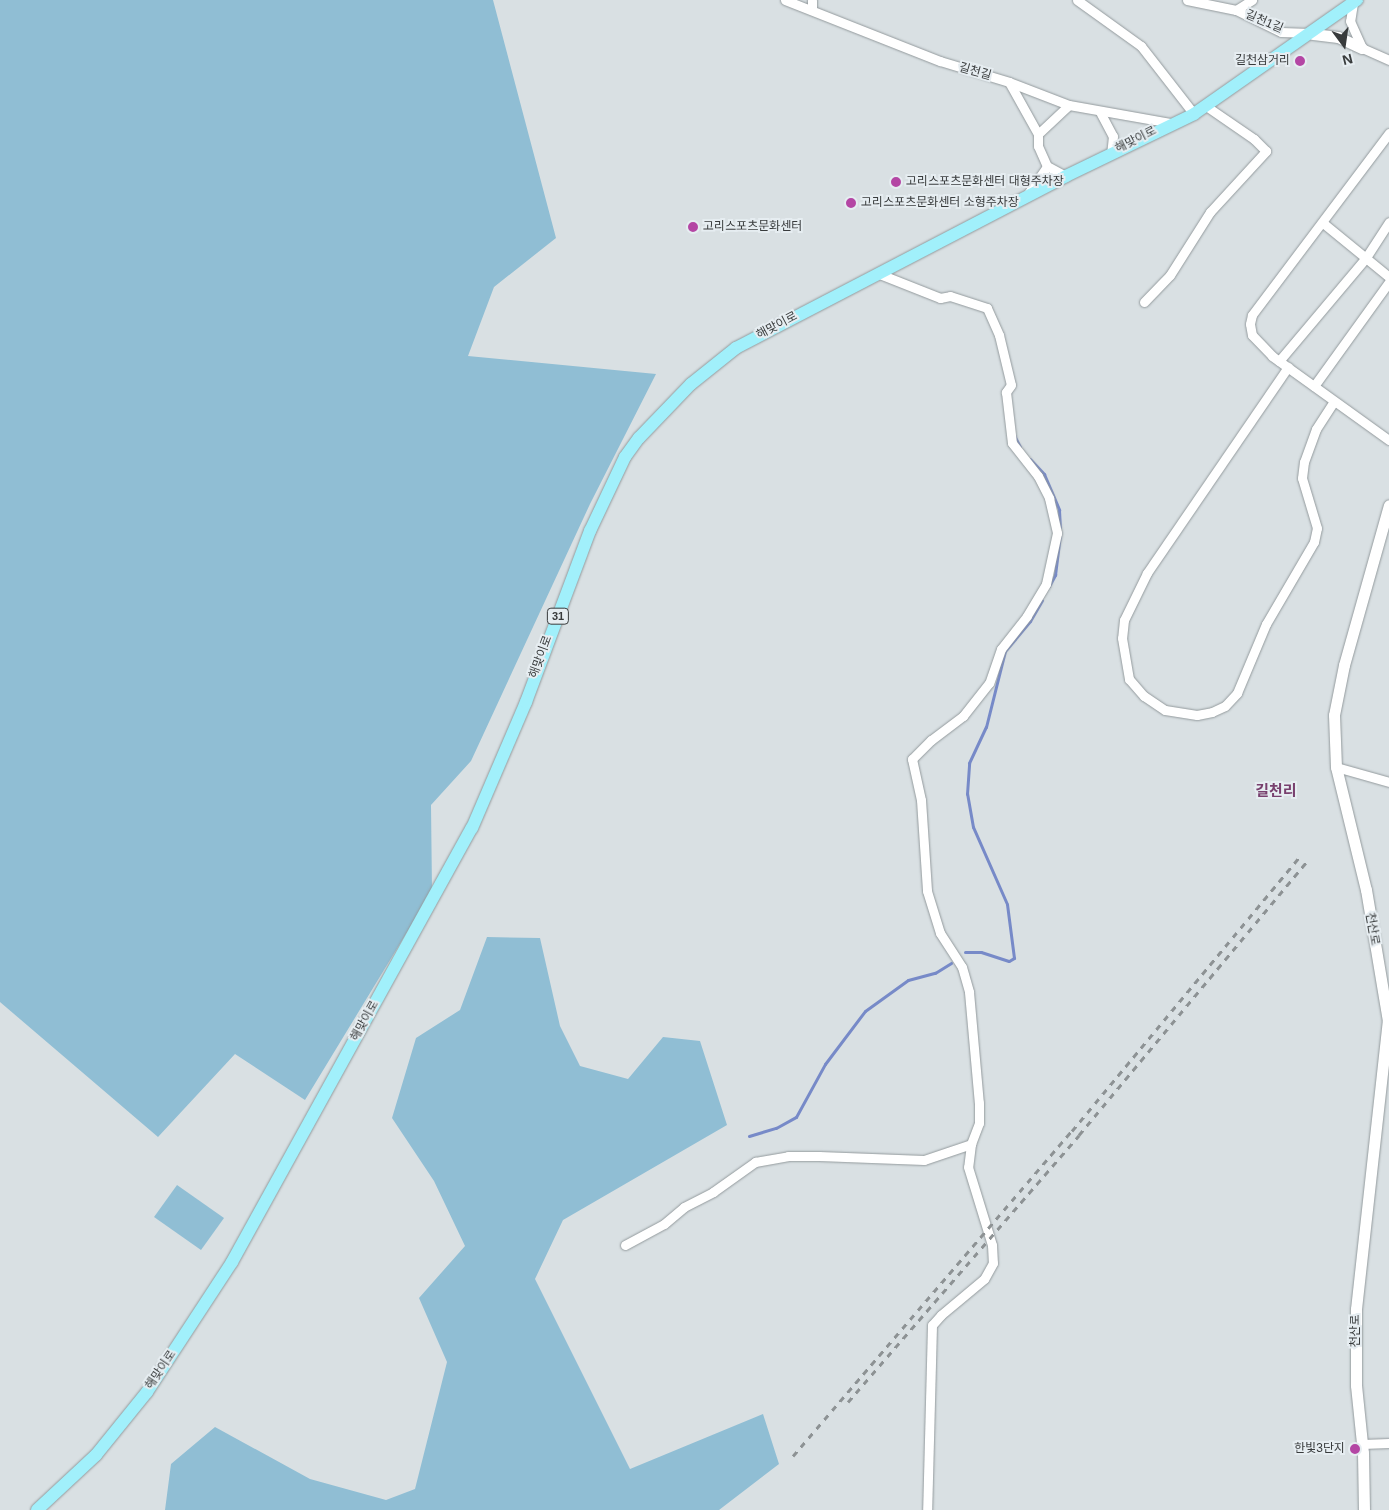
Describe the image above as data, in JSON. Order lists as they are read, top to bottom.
{
  "streets": {
    "main road": ["해맞이로", "31"],
    "street": ["길천1길", "길천길", "천산로"]
  },
  "crossings": [
    ["길천1길", "해맞이로"],
    ["길천길", "해맞이로"]
  ],
  "districts": ["길천리"],
  "places": [
    "길천삼거리",
    "고리스포츠문화센터 대형주차장",
    "고리스포츠문화센터 소형주차장",
    "고리스포츠문화센터",
    "한빛3단지"
  ],
  "north": "bottom"
}
